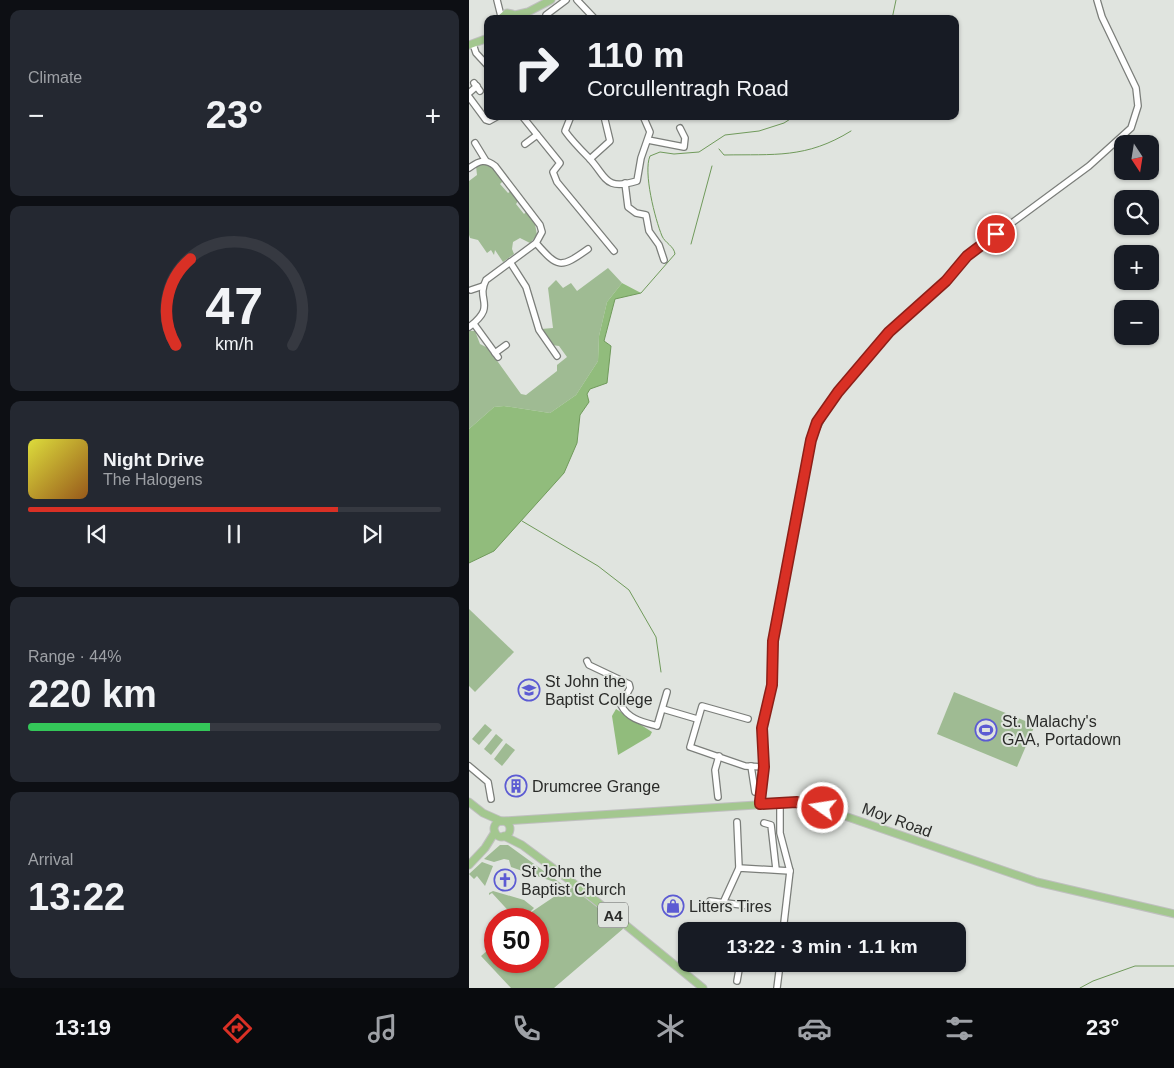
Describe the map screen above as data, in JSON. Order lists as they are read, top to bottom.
{
  "streets": {
    "main road": ["Moy Road", "A4"]
  },
  "crossings": [
    ["Moy Road", "A4"]
  ],
  "places": {
    "school or university": ["St John the Baptist College"],
    "sports": ["St. Malachy's GAA, Portadown"],
    "building": ["Drumcree Grange"],
    "church": ["St John the Baptist Church"],
    "shop": ["Litters Tires"]
  },
  "north": "bottom",
  "page": {
    "tile": [
      "Climate",
      ["Range · 44%", "220 km"],
      ["Arrival", "13:22"]
    ],
    "turn": ["110 m", "Corcullentragh Road"],
    "heat": ["−", "23°", "+"],
    "map_buttons": ["+", "−"],
    "song": ["Night Drive", "The Halogens"],
    "limit": "50",
    "trip": "13:22 · 3 min · 1.1 km",
    "tabs": ["13:19", "23°"],
    "gauge": ["47", "km/h"]
  }
}
